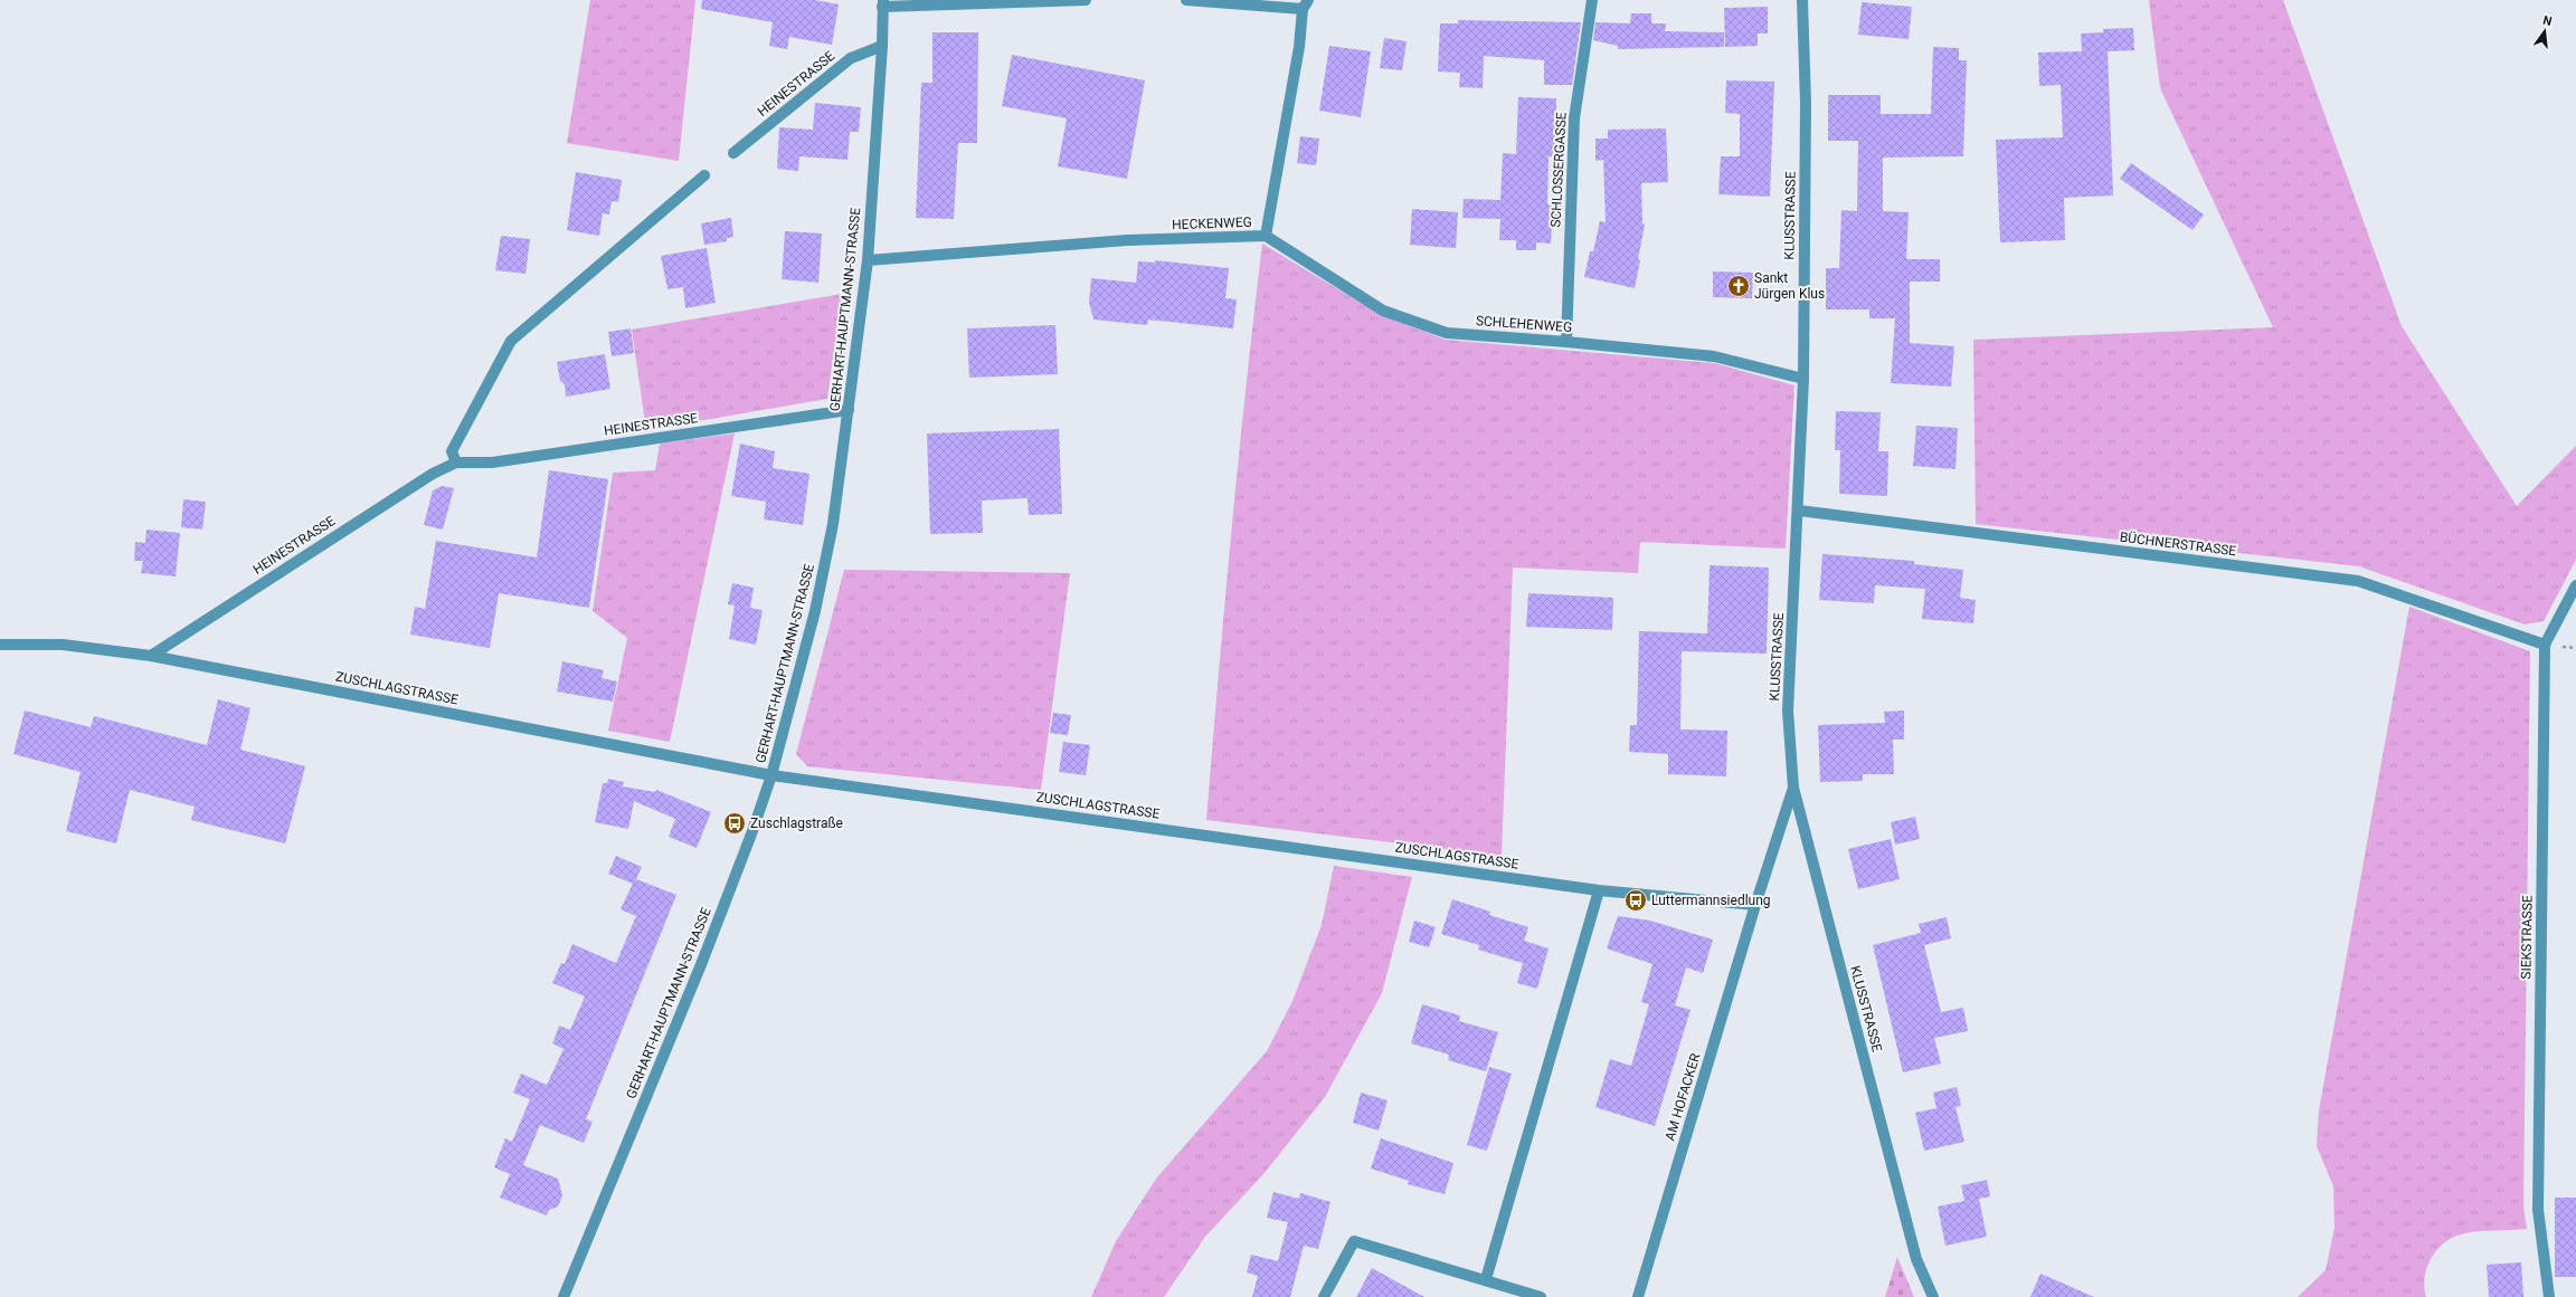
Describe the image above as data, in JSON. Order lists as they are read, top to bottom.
{
  "streets": {
    "street": [
      "HEINESTRASSE",
      "SCHLOSSERGASSE",
      "KLUSSTRASSE",
      "HECKENWEG",
      "GERHART-HAUPTMANN-STRASSE",
      "SCHLEHENWEG",
      "BÜCHNERSTRASSE",
      "ZUSCHLAGSTRASSE",
      "SIEKSTRASSE",
      "AM HOFACKER"
    ]
  },
  "crossings": [
    ["HEINESTRASSE", "GERHART-HAUPTMANN-STRASSE"],
    ["HEINESTRASSE", "ZUSCHLAGSTRASSE"],
    ["SCHLOSSERGASSE", "SCHLEHENWEG"],
    ["KLUSSTRASSE", "SCHLEHENWEG"],
    ["KLUSSTRASSE", "BÜCHNERSTRASSE"],
    ["HECKENWEG", "GERHART-HAUPTMANN-STRASSE"],
    ["HECKENWEG", "SCHLEHENWEG"],
    ["GERHART-HAUPTMANN-STRASSE", "ZUSCHLAGSTRASSE"],
    ["BÜCHNERSTRASSE", "SIEKSTRASSE"],
    ["ZUSCHLAGSTRASSE", "AM HOFACKER"]
  ],
  "places": {
    "church": ["Sankt Jürgen Klus"],
    "bus stop": ["Zuschlagstraße", "Luttermannsiedlung"]
  },
  "north": "top"
}
